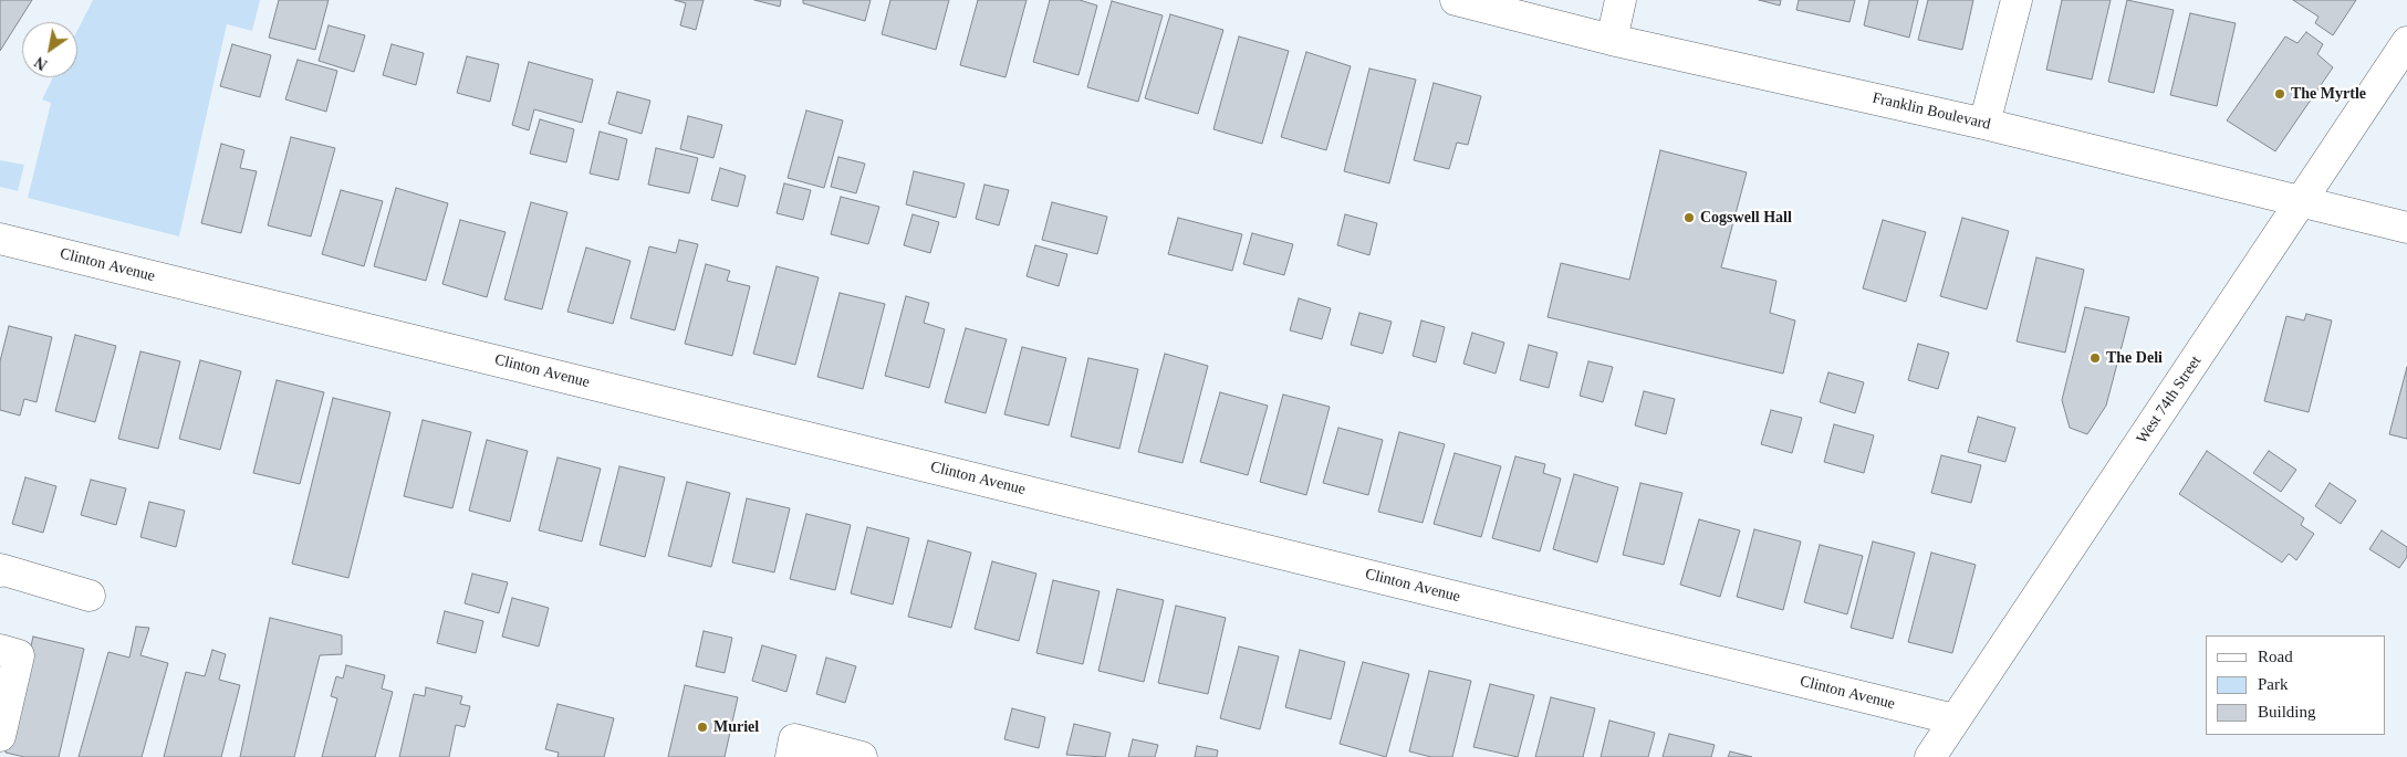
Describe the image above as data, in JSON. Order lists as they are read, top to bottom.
{
  "streets": {
    "street": ["Franklin Boulevard", "Clinton Avenue", "West 74th Street"]
  },
  "crossings": [
    ["Franklin Boulevard", "West 74th Street"],
    ["Clinton Avenue", "West 74th Street"]
  ],
  "places": [
    "The Myrtle",
    "Cogswell Hall",
    "The Deli",
    "Muriel"
  ],
  "legend": ["Road", "Park", "Building"],
  "north": "bottom left"
}
